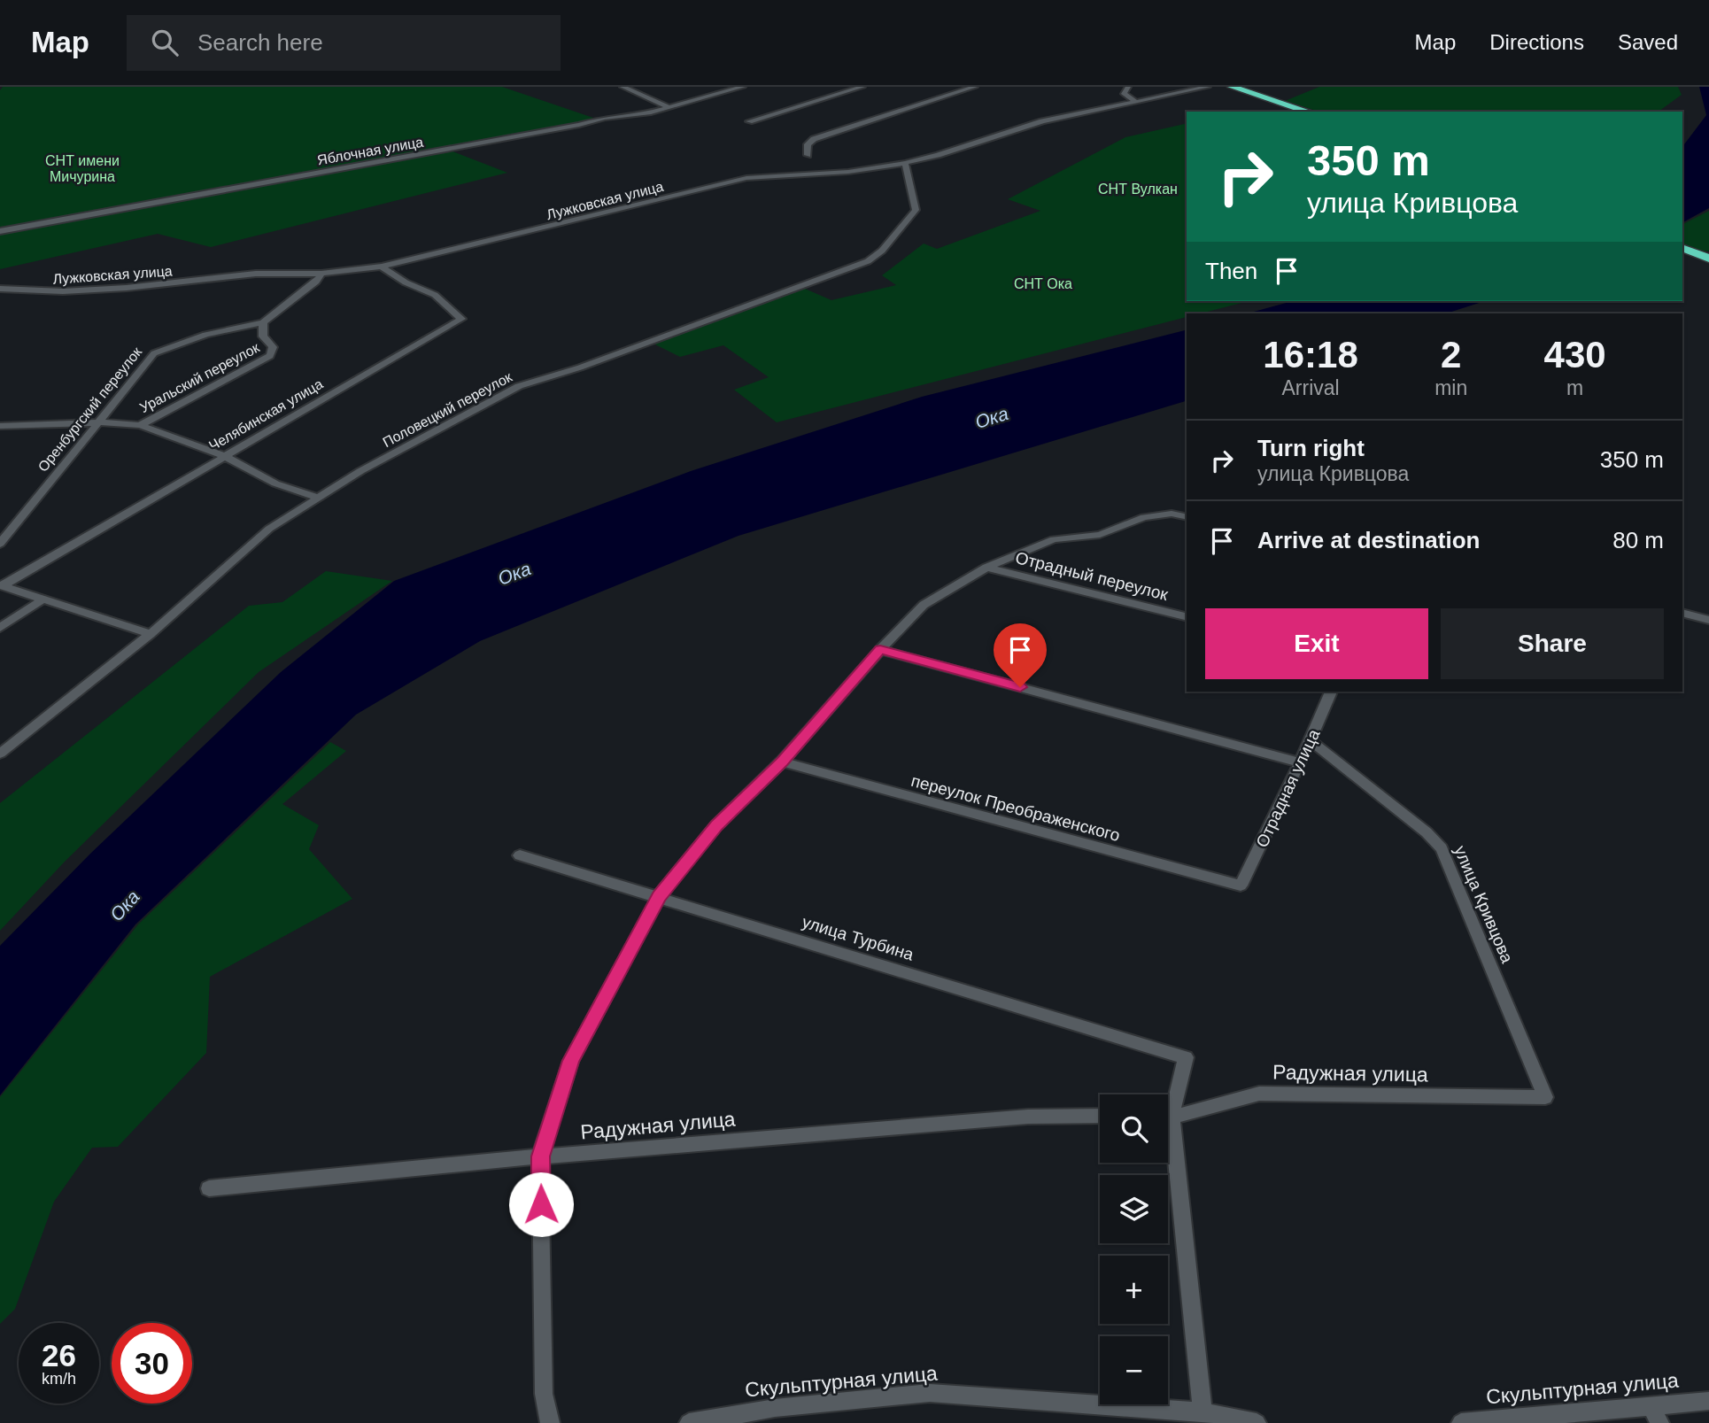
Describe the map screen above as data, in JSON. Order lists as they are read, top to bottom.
{
  "streets": {
    "street": [
      "Яблочная улица",
      "Лужковская улица",
      "Уральский переулок",
      "Оренбургский переулок",
      "Половецкий переулок",
      "Челябинская улица",
      "Отрадный переулок",
      "Отрадная улица",
      "переулок Преображенского",
      "улица Кривцова",
      "улица Турбина",
      "Радужная улица",
      "Скульптурная улица"
    ]
  },
  "crossings": [
    ["Лужковская улица", "Уральский переулок"],
    ["Лужковская улица", "Половецкий переулок"],
    ["Лужковская улица", "Челябинская улица"],
    ["Уральский переулок", "Оренбургский переулок"],
    ["Отрадная улица", "переулок Преображенского"],
    ["Отрадная улица", "улица Кривцова"],
    ["улица Кривцова", "Радужная улица"]
  ],
  "water": ["Ока"],
  "parks": ["СНТ имени Мичурина", "СНТ Вулкан", "СНТ Ока"],
  "page": {
    "header": "Map",
    "search": "Search here",
    "nav": ["Map", "Directions", "Saved"],
    "turn": ["350 m", "улица Кривцова"],
    "then": "Then",
    "eta": [
      "16:18",
      "Arrival",
      "2",
      "min",
      "430",
      "m"
    ],
    "list": [
      {
        "name": "Turn right",
        "note": "улица Кривцова",
        "value": "350 m"
      },
      {
        "name": "Arrive at destination",
        "value": "80 m"
      }
    ],
    "buttons": ["Exit", "Share"],
    "map_buttons": ["+", "−"],
    "speed": "26 km/h",
    "limit": "30"
  }
}
